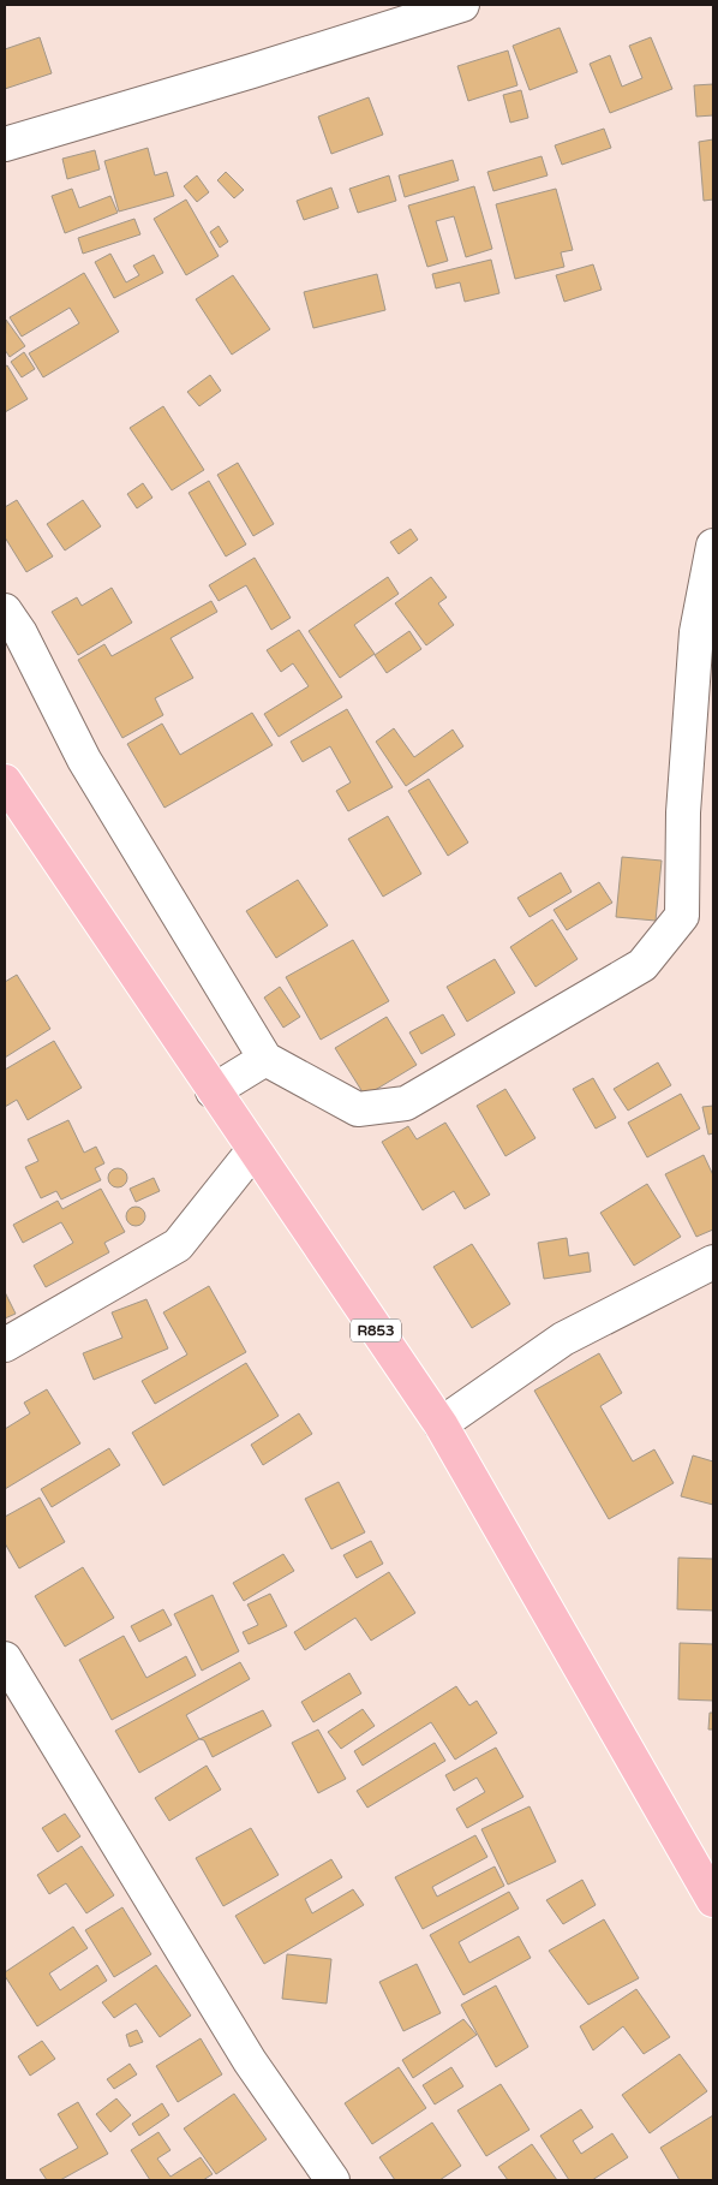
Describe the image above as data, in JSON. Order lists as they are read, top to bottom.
{
  "streets": {
    "main road": ["R853"]
  }
}
